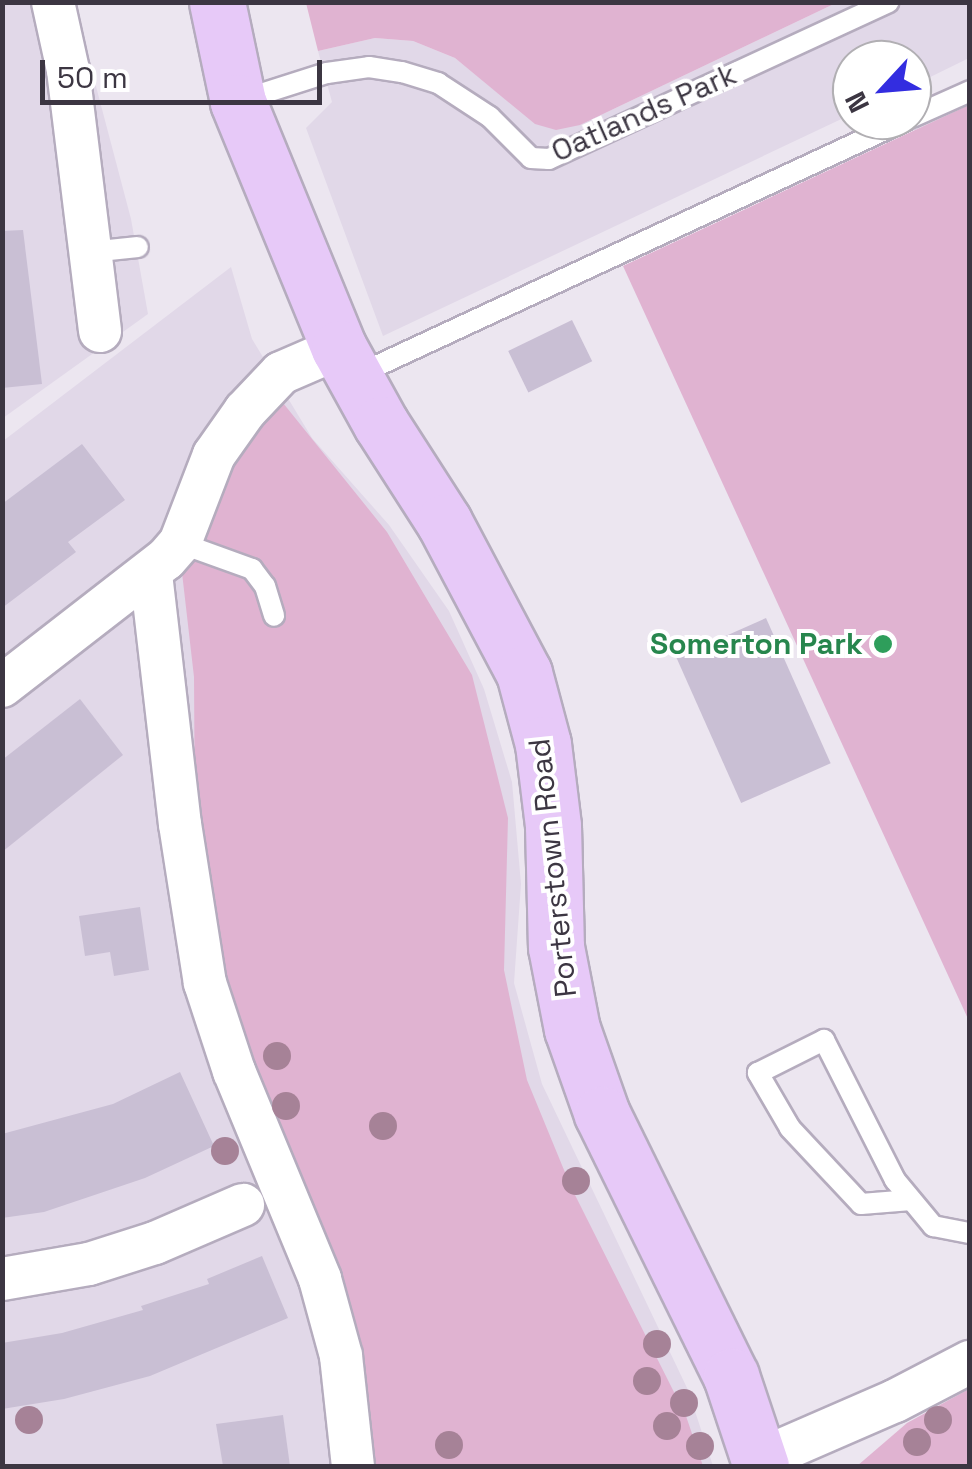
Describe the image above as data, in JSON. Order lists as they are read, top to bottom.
{
  "streets": {
    "street": ["Porterstown Road"],
    "lane": ["Oatlands Park"]
  },
  "crossings": [
    ["Oatlands Park", "Porterstown Road"]
  ],
  "places": ["Somerton Park"],
  "scale_bar": "50 m",
  "north": "bottom left"
}
